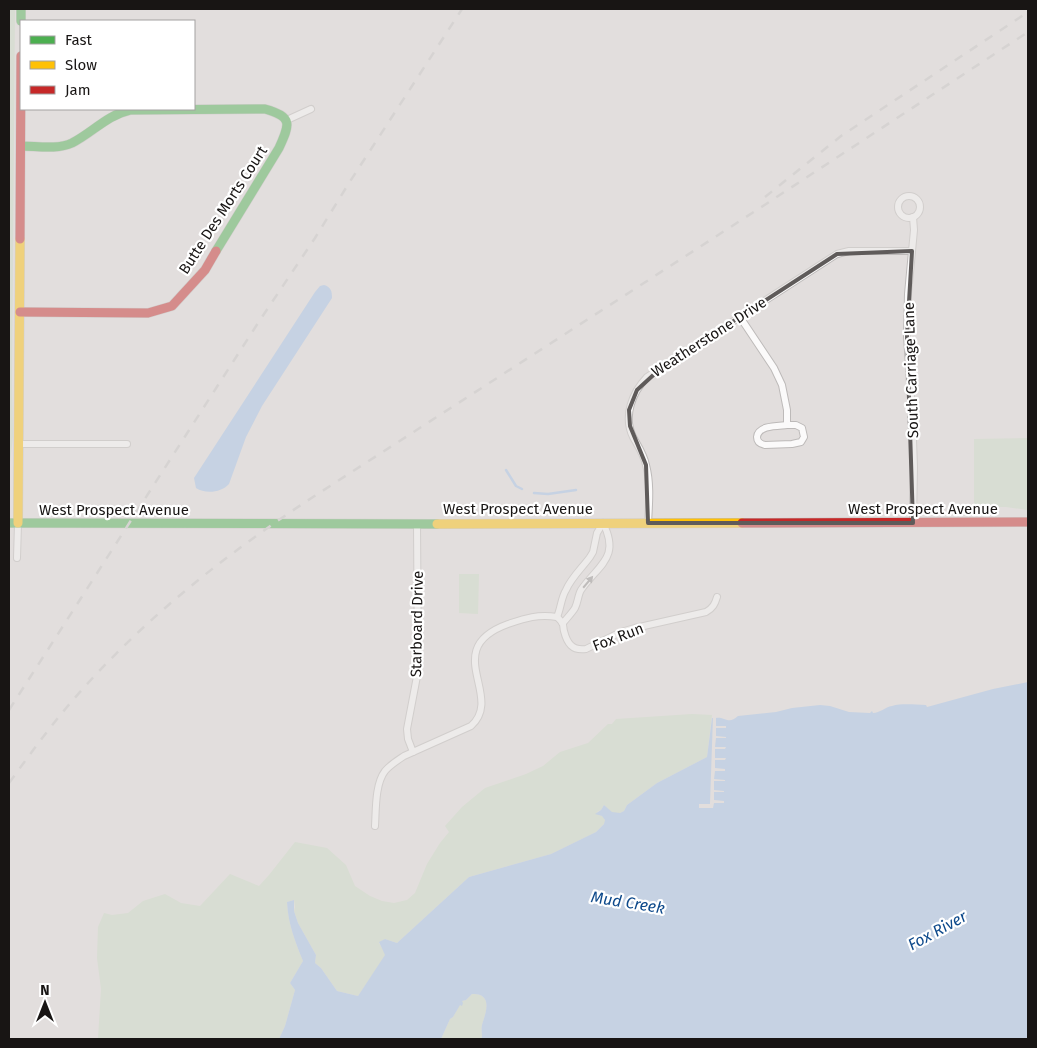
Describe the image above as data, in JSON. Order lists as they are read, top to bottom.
{
  "streets": {
    "main road": ["Butte Des Morts Court", "West Prospect Avenue"],
    "street": [
      "Weatherstone Drive",
      "South Carriage Lane",
      "Starboard Drive",
      "Fox Run"
    ]
  },
  "crossings": [
    ["Weatherstone Drive", "South Carriage Lane"],
    ["Weatherstone Drive", "West Prospect Avenue"],
    ["South Carriage Lane", "West Prospect Avenue"],
    ["West Prospect Avenue", "Starboard Drive"]
  ],
  "water": ["Mud Creek", "Fox River"],
  "legend": ["Fast", "Slow", "Jam"],
  "north": "top"
}
